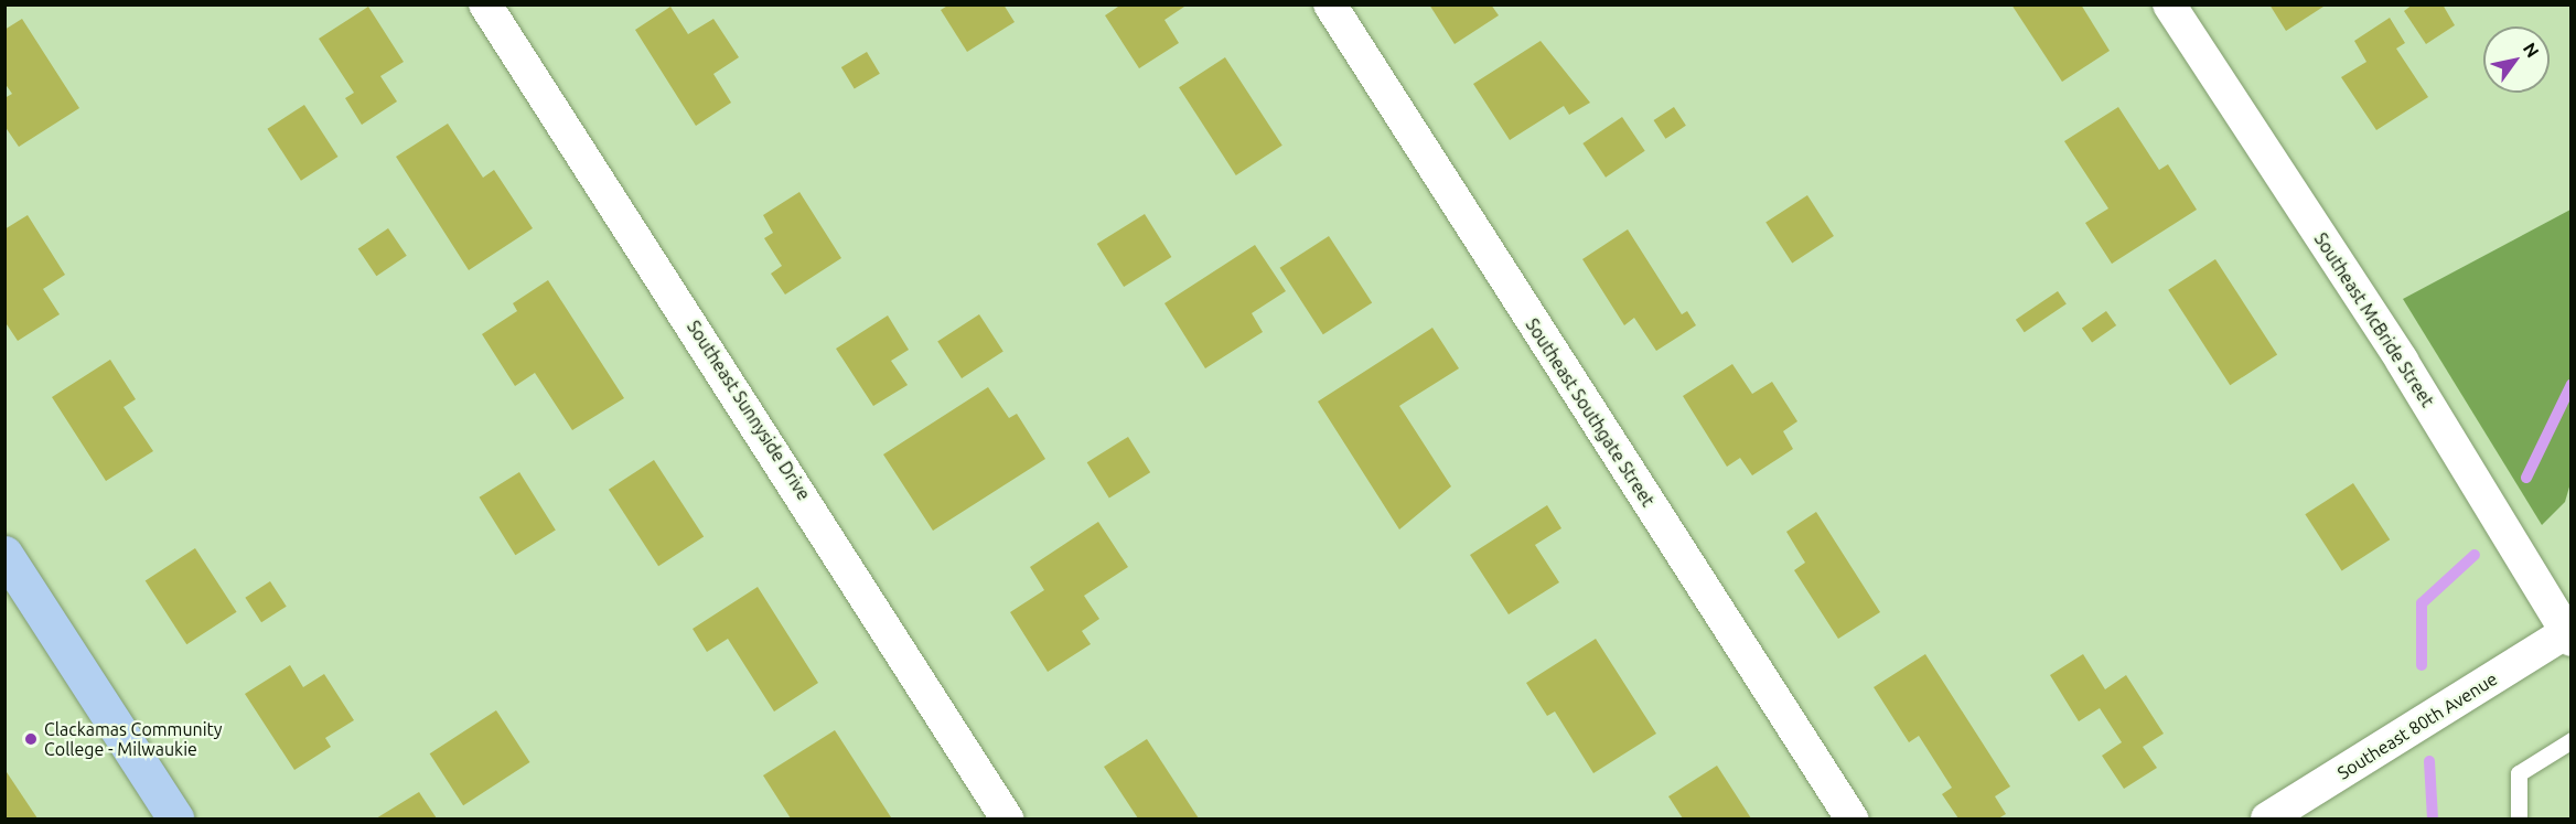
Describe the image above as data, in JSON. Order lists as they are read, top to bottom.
{
  "streets": {
    "street": [
      "Southeast McBride Street",
      "Southeast Sunnyside Drive",
      "Southeast Southgate Street",
      "Southeast 80th Avenue"
    ]
  },
  "crossings": [
    ["Southeast McBride Street", "Southeast 80th Avenue"]
  ],
  "places": ["Clackamas Community College - Milwaukie"],
  "north": "top right"
}
